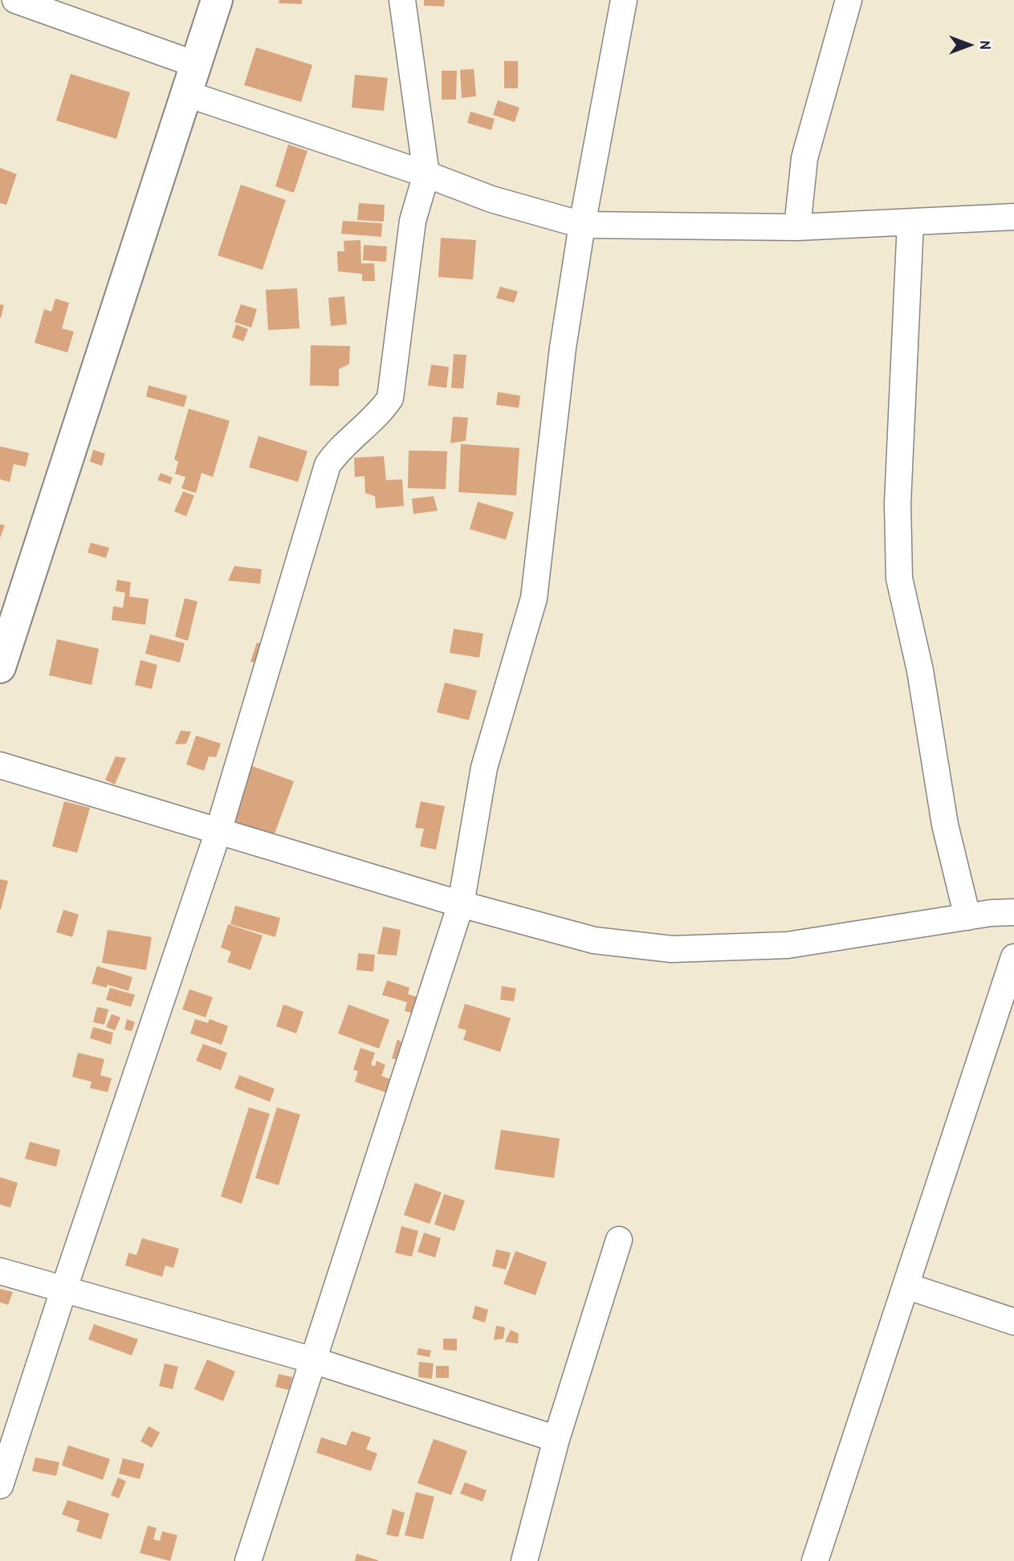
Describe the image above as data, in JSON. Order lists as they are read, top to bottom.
{
  "north": "right"
}
